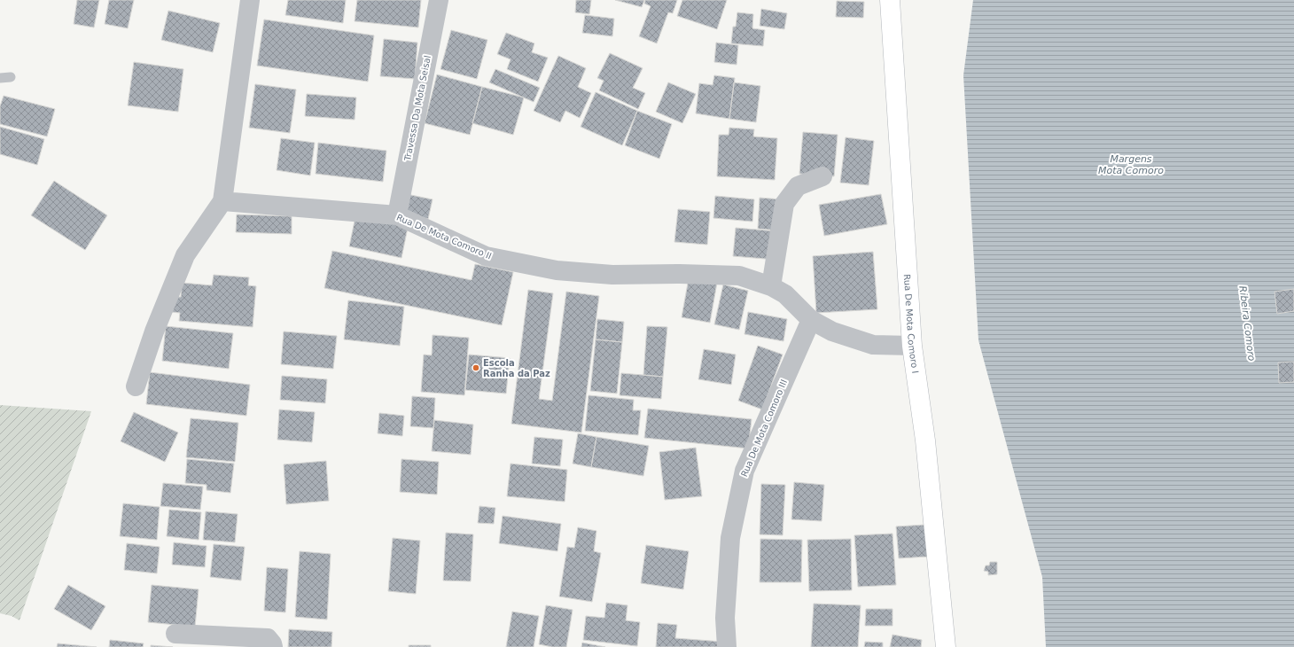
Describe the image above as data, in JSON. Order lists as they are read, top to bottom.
{
  "streets": {
    "street": [
      "Travessa Da Mota Seisal",
      "Rua De Mota Comoro II",
      "Rua De Mota Comoro I",
      "Rua De Mota Comoro III"
    ]
  },
  "crossings": [
    ["Travessa Da Mota Seisal", "Rua De Mota Comoro II"],
    ["Rua De Mota Comoro II", "Rua De Mota Comoro I"],
    ["Rua De Mota Comoro II", "Rua De Mota Comoro III"]
  ],
  "water": ["Margens Mota Comoro", "Ribeira Comoro"],
  "places": ["Escola Ranha da Paz"]
}
